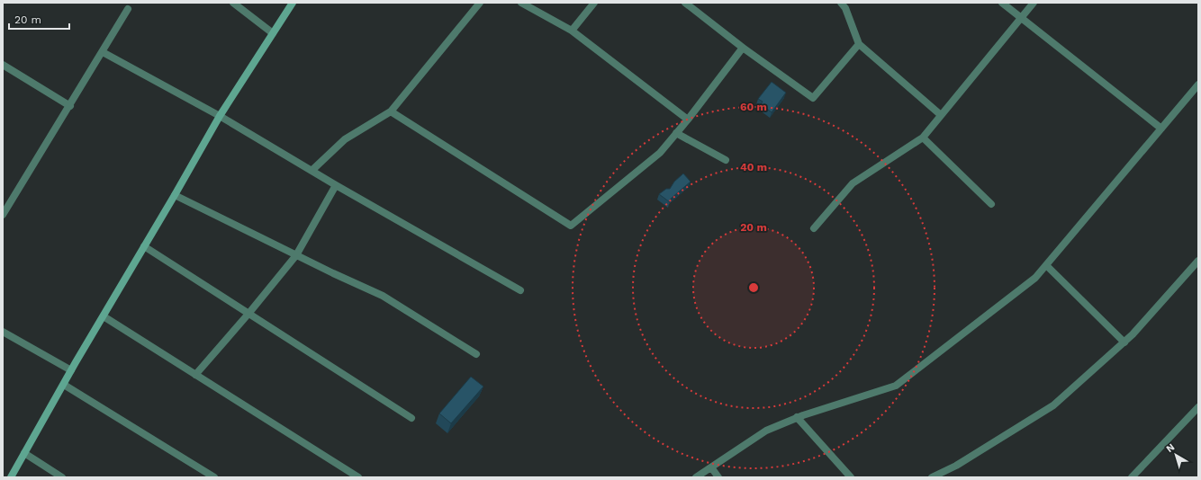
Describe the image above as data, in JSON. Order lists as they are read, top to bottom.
{
  "scale_bar": "20 m",
  "north": "top left",
  "rings": ["60 m", "40 m", "20 m"]
}
